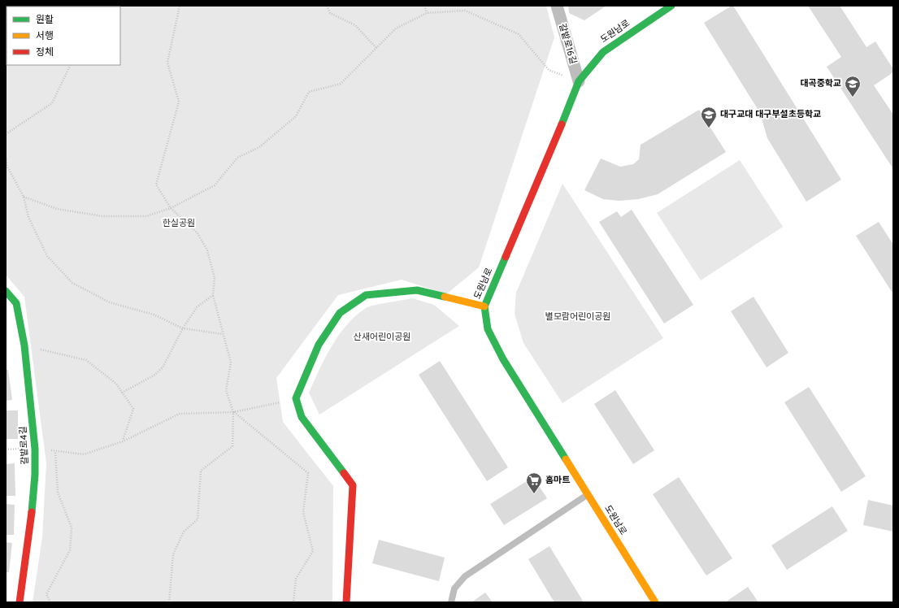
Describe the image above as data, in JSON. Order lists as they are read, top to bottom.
{
  "streets": {
    "street": ["도원남로", "갈밭로16길", "갈밭로4길"]
  },
  "crossings": [
    ["도원남로", "갈밭로16길"]
  ],
  "parks": ["한실공원", "별모람어린이공원", "산새어린이공원"],
  "places": {
    "school or university": ["대곡중학교", "대구교대 대구부설초등학교"],
    "supermarket": ["홈마트"]
  },
  "legend": ["원활", "서행", "정체"]
}
